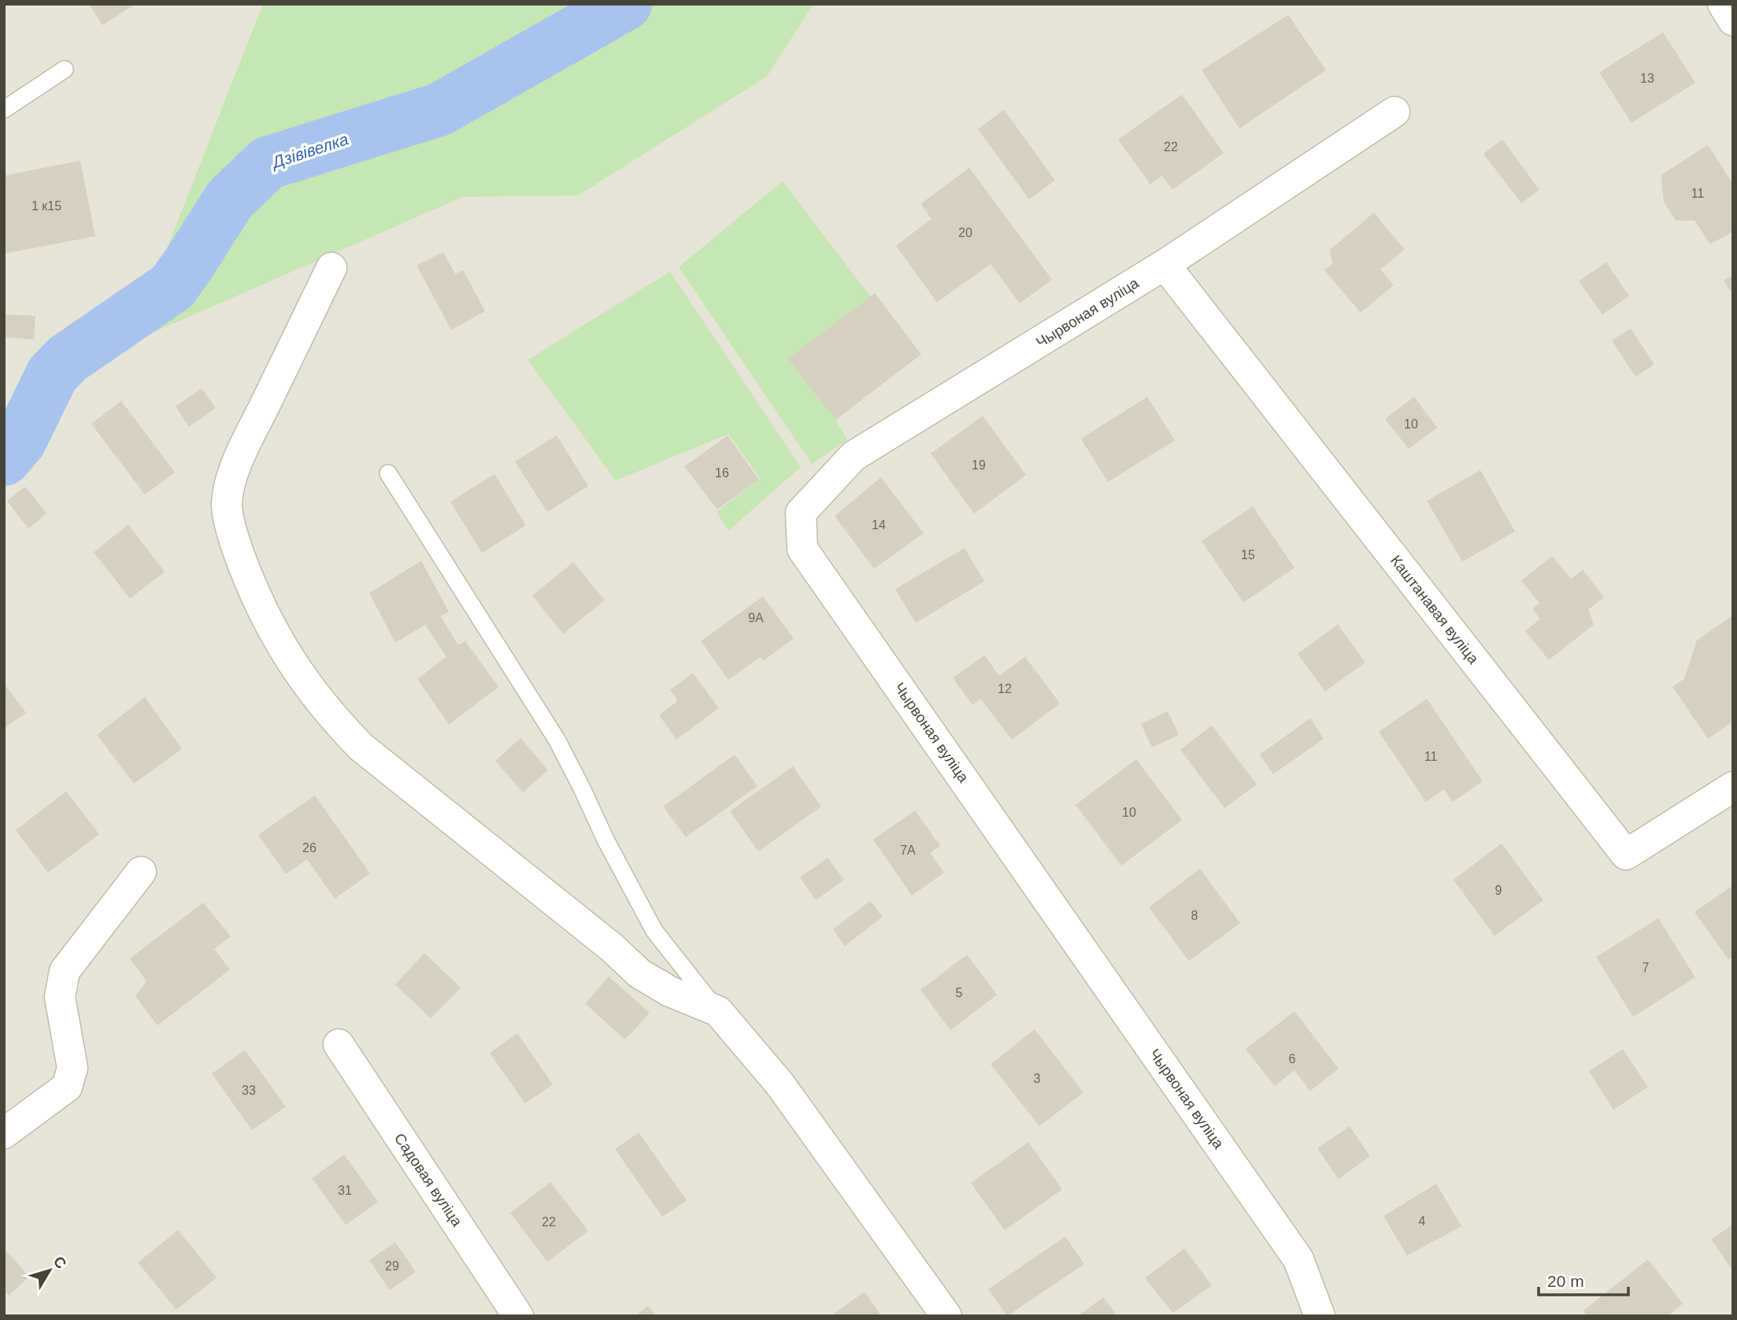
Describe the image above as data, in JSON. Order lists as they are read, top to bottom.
{
  "streets": {
    "street": ["Чырвоная вуліца", "Каштанавая вуліца", "Садовая вуліца"]
  },
  "crossings": [
    ["Чырвоная вуліца", "Каштанавая вуліца"]
  ],
  "water": ["Дзівівелка"],
  "house_numbers": [
    "13",
    "22",
    "11",
    "1 к15",
    "20",
    "10",
    "19",
    "16",
    "14",
    "15",
    "9А",
    "12",
    "11",
    "10",
    "26",
    "7А",
    "9",
    "8",
    "7",
    "5",
    "6",
    "3",
    "33",
    "31",
    "4",
    "22",
    "29"
  ],
  "scale_bar": "20 m",
  "north": "top right"
}
